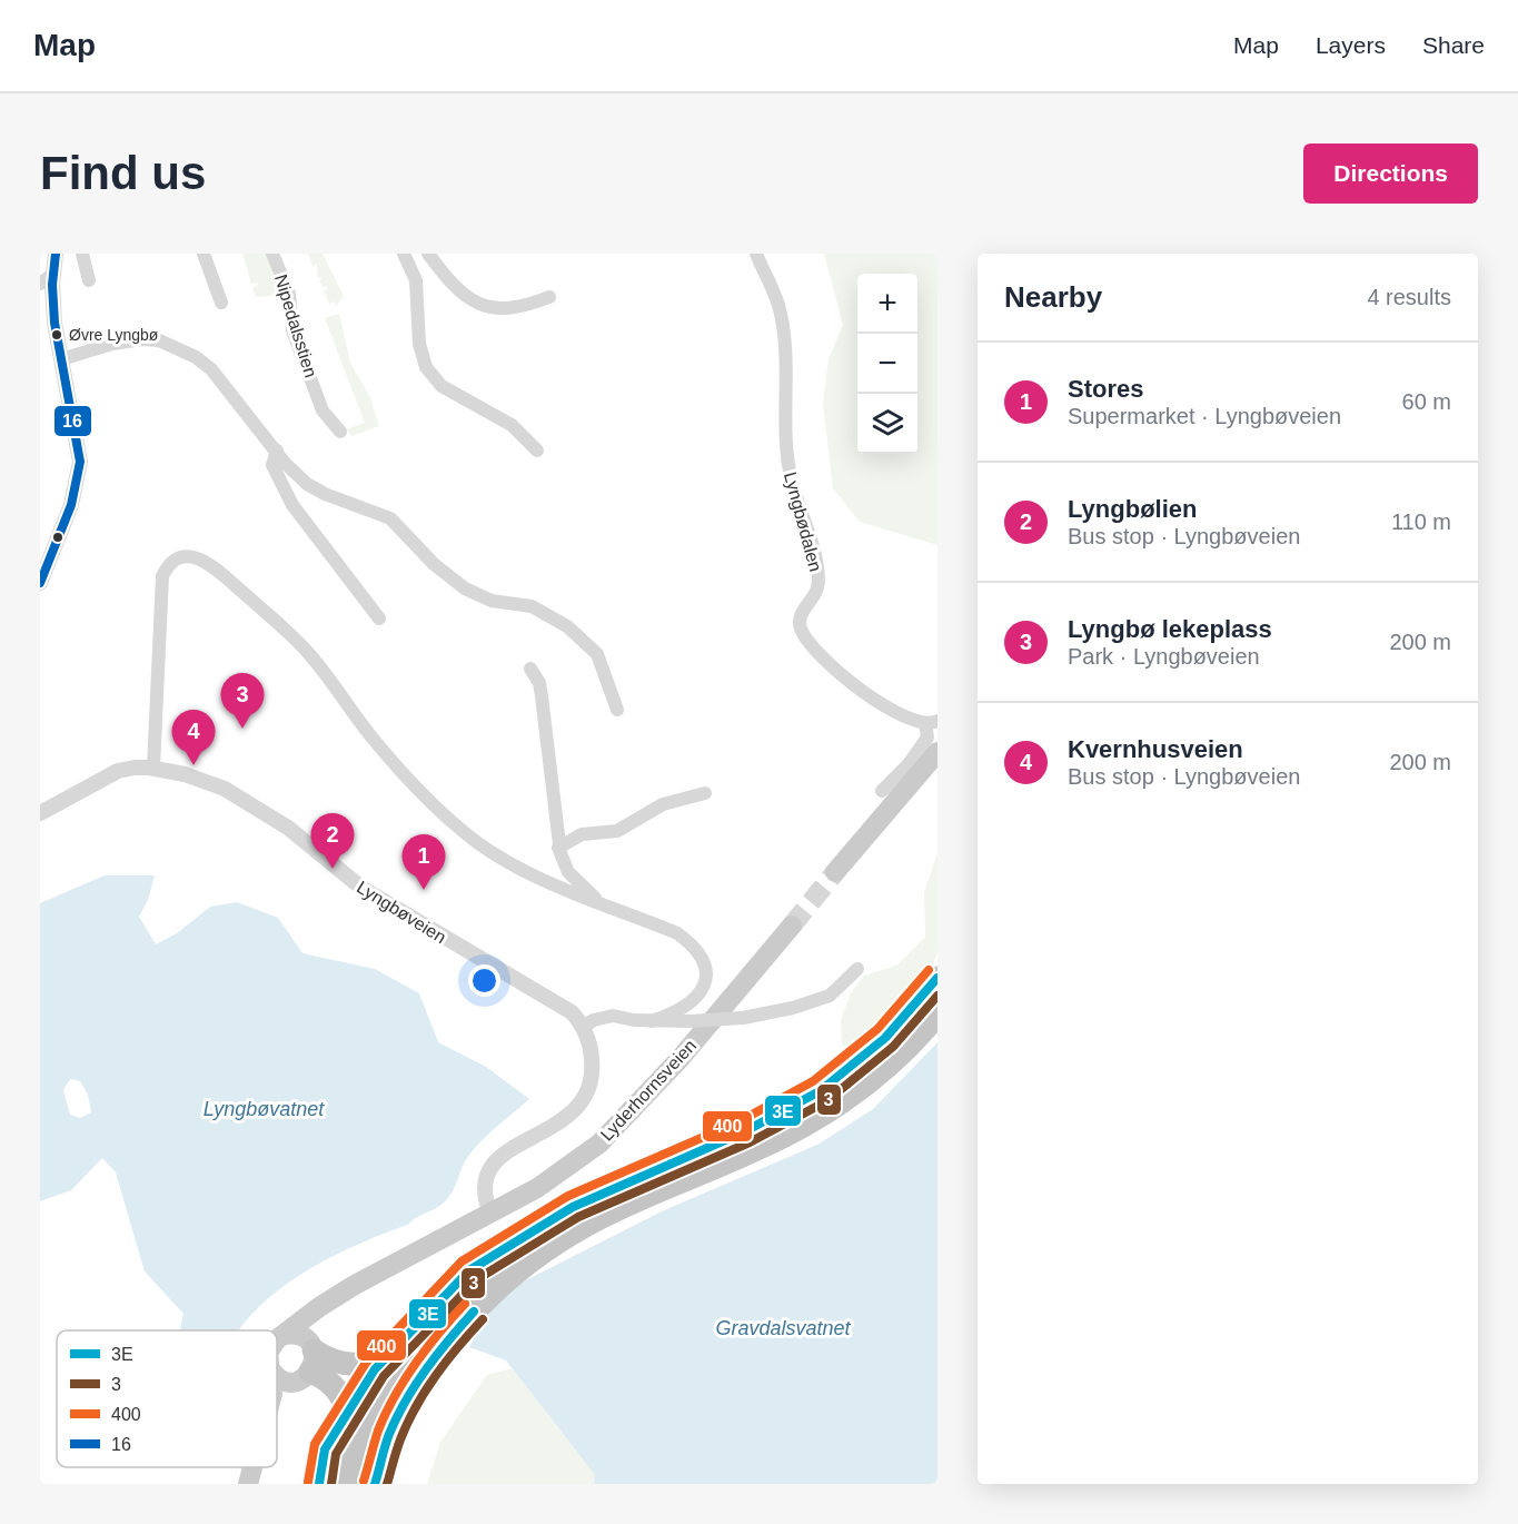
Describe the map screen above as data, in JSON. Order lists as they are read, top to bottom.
{
  "streets": {
    "main road": ["Lyderhornsveien"],
    "street": ["Nipedalsstien", "Lyngbødalen", "Lyngbøveien"]
  },
  "water": ["Lyngbøvatnet", "Gravdalsvatnet"],
  "places": ["Øvre Lyngbø"],
  "lines": [
    "transit line 16",
    "transit line 400",
    "transit line 3E",
    "transit line 3"
  ],
  "legend": [
    "3E",
    "3",
    "400",
    "16"
  ],
  "page": {
    "header": "Map",
    "nav": ["Map", "Layers", "Share"],
    "buttons": "Directions",
    "title": "Find us",
    "heading": ["Nearby", "4 results"],
    "map_buttons": ["+", "−"],
    "list": [
      {
        "mark": "1",
        "name": "Stores",
        "note": "Supermarket · Lyngbøveien",
        "value": "60 m"
      },
      {
        "mark": "2",
        "name": "Lyngbølien",
        "note": "Bus stop · Lyngbøveien",
        "value": "110 m"
      },
      {
        "mark": "3",
        "name": "Lyngbø lekeplass",
        "note": "Park · Lyngbøveien",
        "value": "200 m"
      },
      {
        "mark": "4",
        "name": "Kvernhusveien",
        "note": "Bus stop · Lyngbøveien",
        "value": "200 m"
      }
    ],
    "pins": [
      "3",
      "4",
      "2",
      "1"
    ]
  }
}
